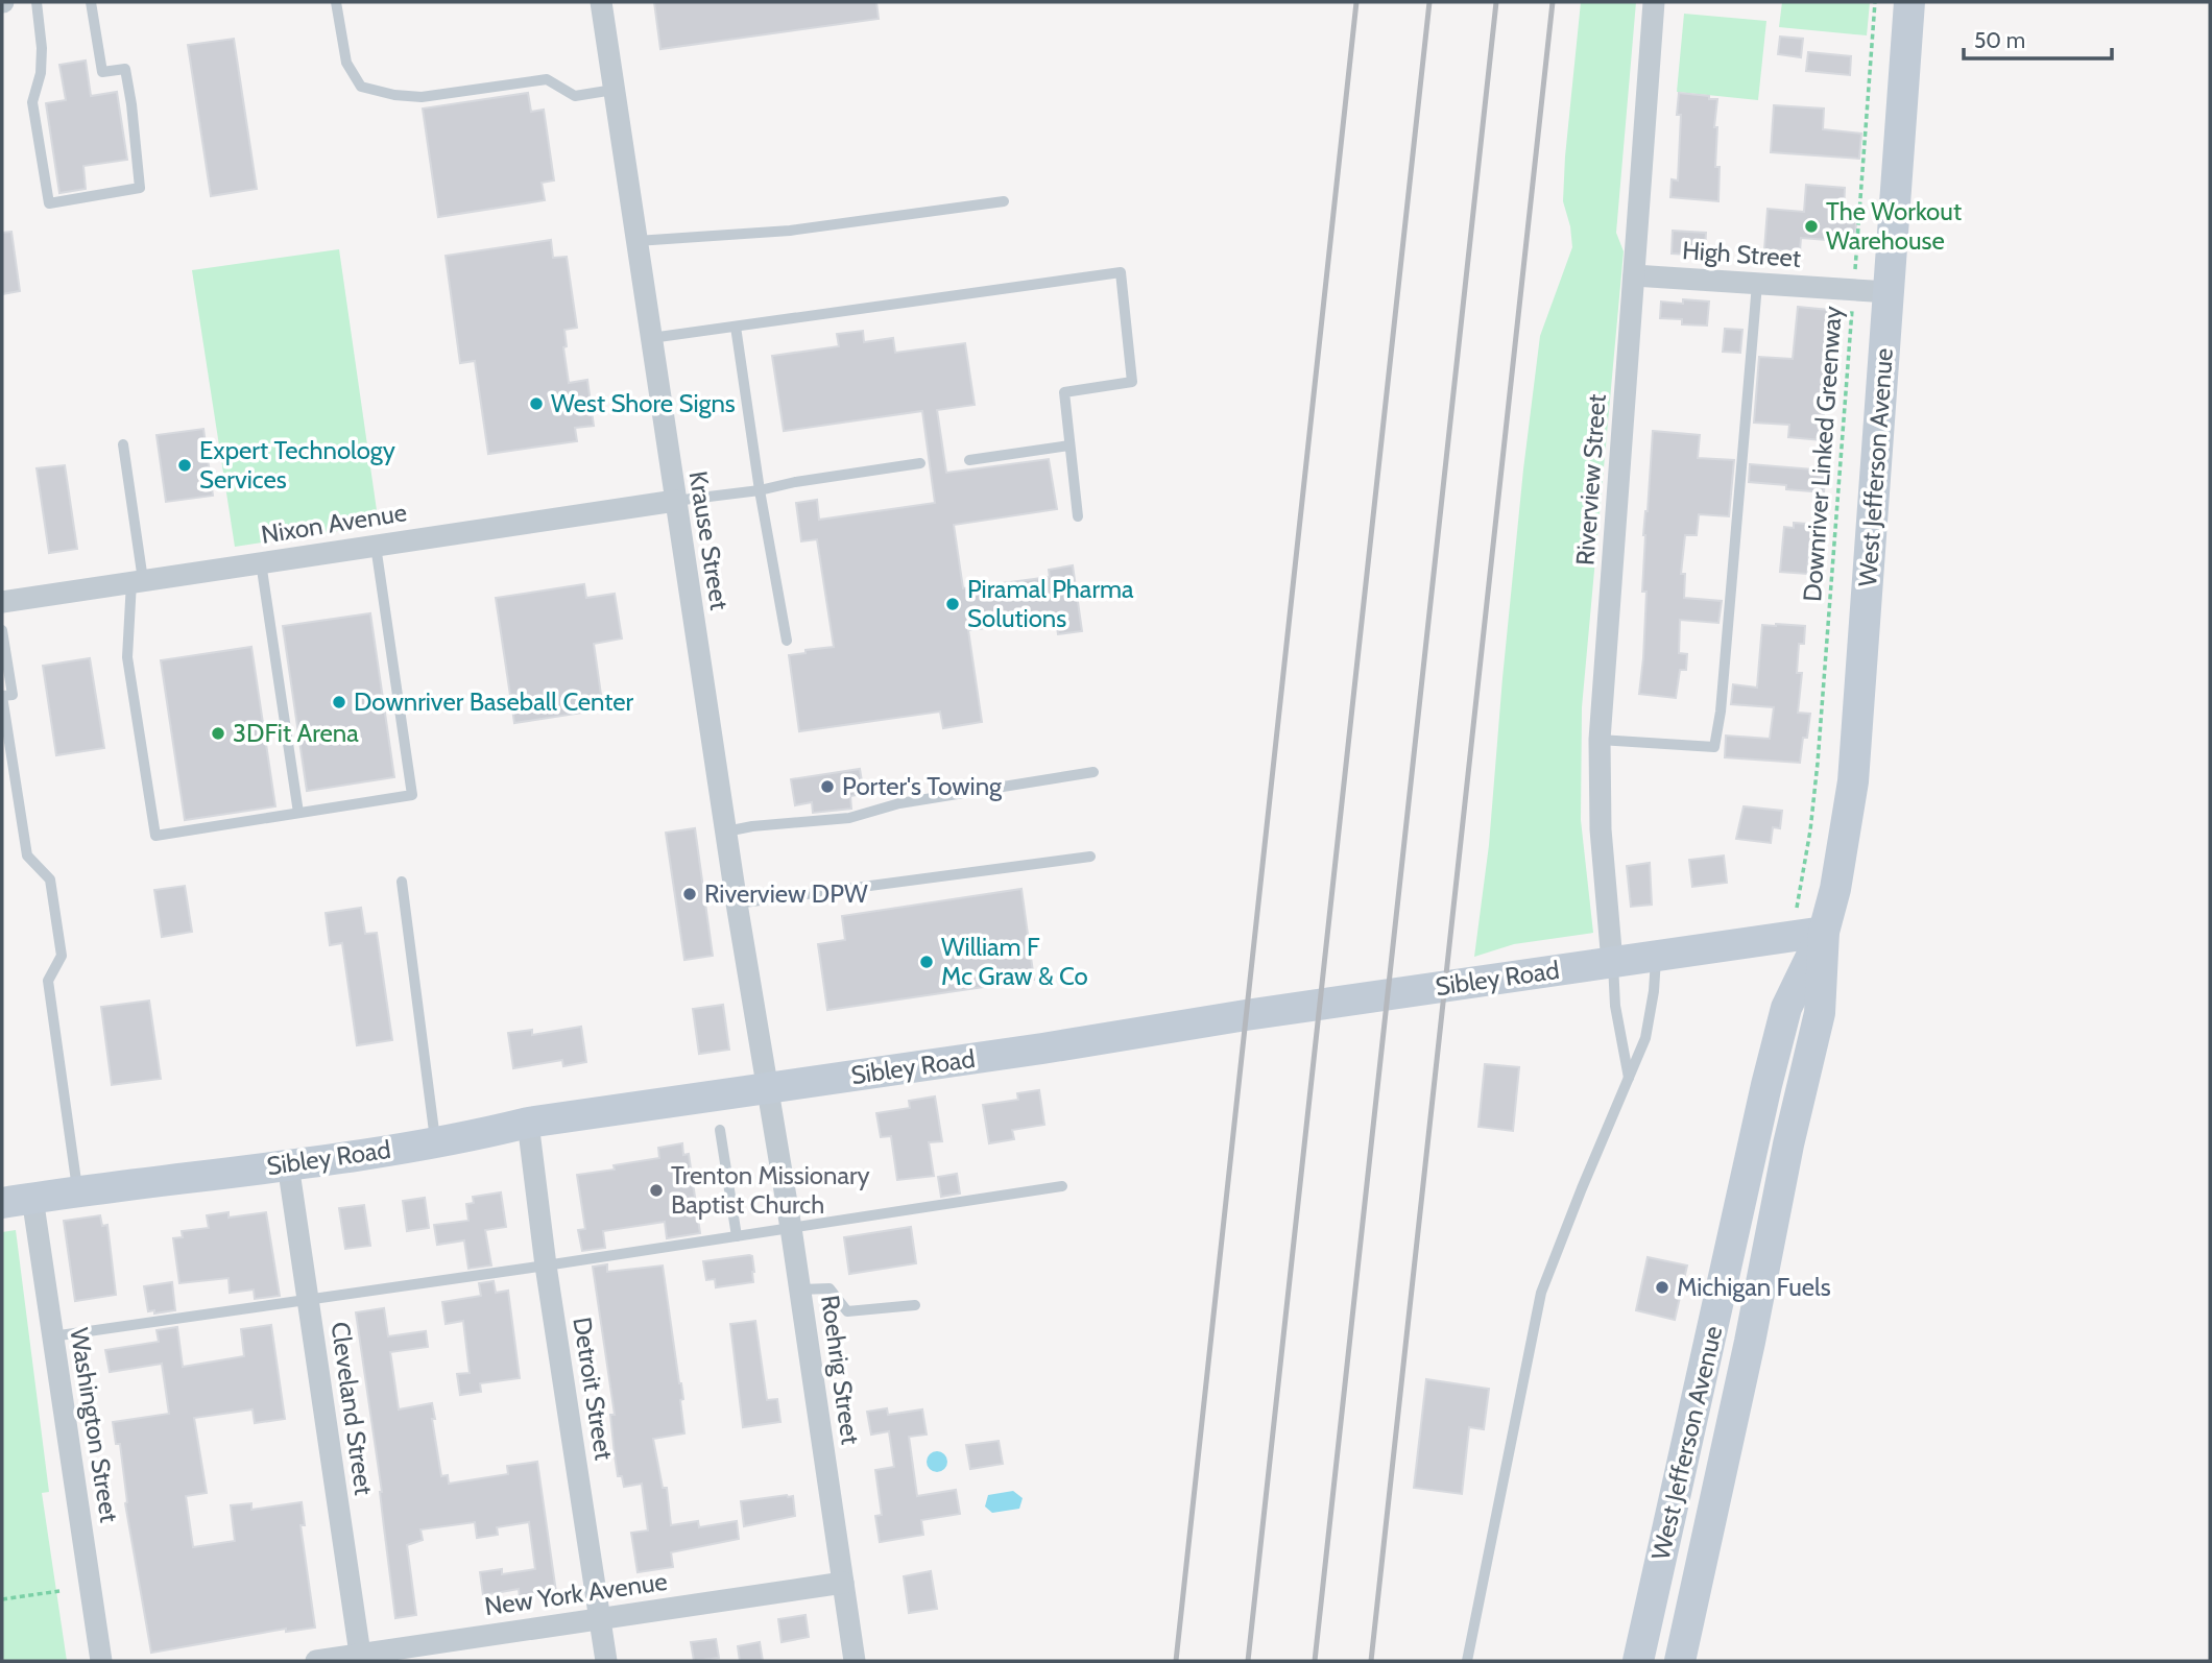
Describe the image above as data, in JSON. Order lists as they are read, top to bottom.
{
  "streets": {
    "main road": ["West Jefferson Avenue", "Sibley Road"],
    "street": [
      "High Street",
      "Riverview Street",
      "Nixon Avenue",
      "Krause Street",
      "Roehrig Street",
      "Detroit Street",
      "Cleveland Street",
      "Washington Street",
      "New York Avenue"
    ],
    "path": ["Downriver Linked Greenway"]
  },
  "crossings": [
    ["High Street", "Downriver Linked Greenway"],
    ["High Street", "West Jefferson Avenue"],
    ["High Street", "Riverview Street"],
    ["West Jefferson Avenue", "Sibley Road"],
    ["Riverview Street", "Sibley Road"],
    ["Nixon Avenue", "Krause Street"],
    ["Krause Street", "Sibley Road"],
    ["Krause Street", "Roehrig Street"],
    ["Sibley Road", "Roehrig Street"],
    ["Sibley Road", "Detroit Street"],
    ["Sibley Road", "Cleveland Street"],
    ["Sibley Road", "Washington Street"],
    ["Roehrig Street", "New York Avenue"],
    ["Detroit Street", "New York Avenue"],
    ["Cleveland Street", "New York Avenue"]
  ],
  "places": [
    "The Workout Warehouse",
    "West Shore Signs",
    "Expert Technology Services",
    "Piramal Pharma Solutions",
    "Downriver Baseball Center",
    "3DFit Arena",
    "Porter's Towing",
    "Riverview DPW",
    "William F Mc Graw & Co",
    "Trenton Missionary Baptist Church",
    "Michigan Fuels"
  ],
  "scale_bar": "50 m"
}
